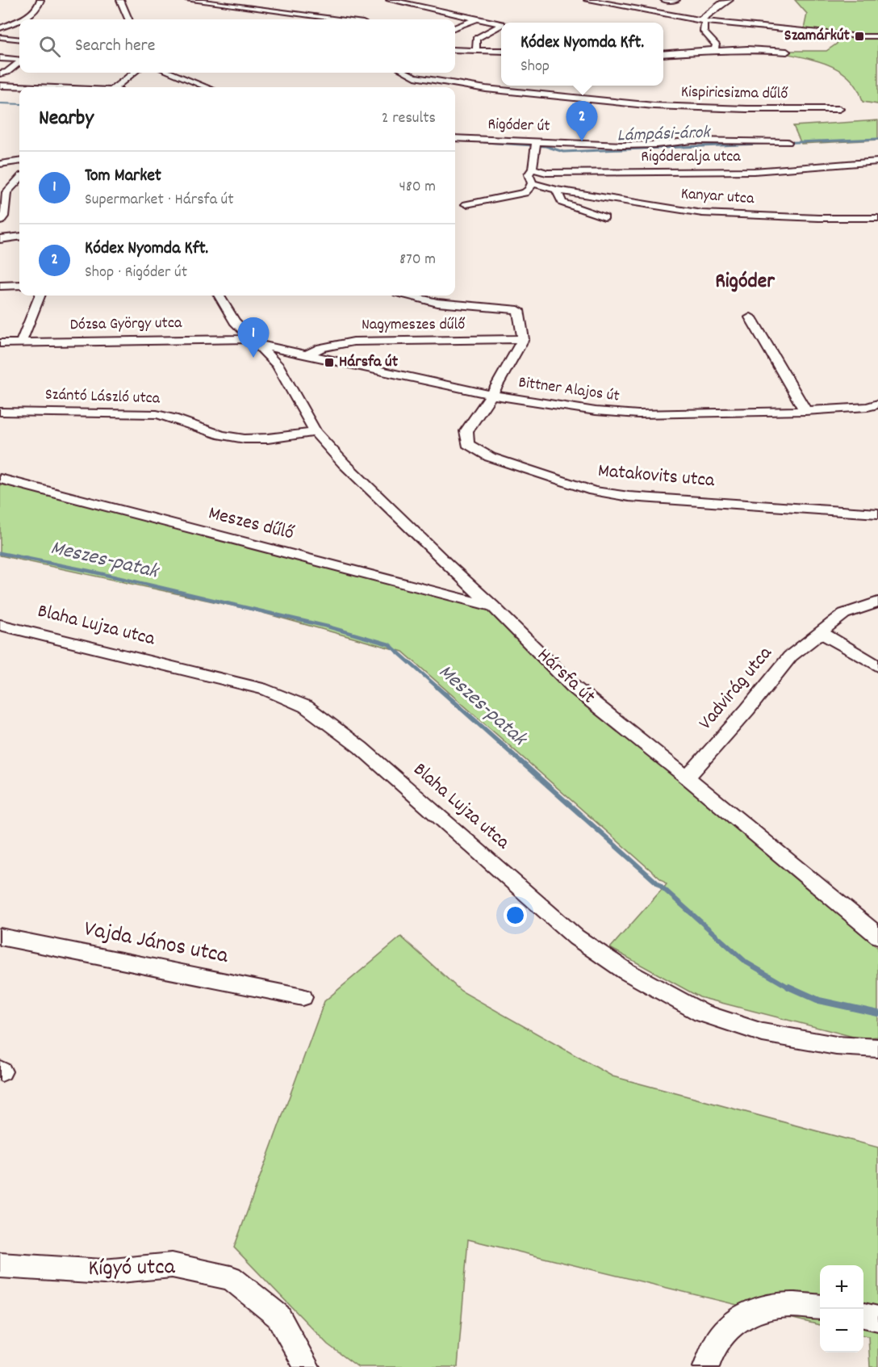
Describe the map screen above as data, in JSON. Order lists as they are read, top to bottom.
{
  "streets": {
    "street": [
      "Kispiricsizma dűlő",
      "Rigóder út",
      "Rigóderalja utca",
      "Kanyar utca",
      "Dózsa György utca",
      "Nagymeszes dűlő",
      "Bittner Alajos út",
      "Szántó László utca",
      "Matakovits utca",
      "Meszes dűlő",
      "Blaha Lujza utca",
      "Hársfa út",
      "Vadvirág utca",
      "Vajda János utca",
      "Kígyó utca"
    ]
  },
  "crossings": [
    ["Dózsa György utca", "Bittner Alajos út"],
    ["Dózsa György utca", "Hársfa út"],
    ["Nagymeszes dűlő", "Bittner Alajos út"],
    ["Bittner Alajos út", "Matakovits utca"],
    ["Bittner Alajos út", "Hársfa út"],
    ["Szántó László utca", "Hársfa út"],
    ["Meszes dűlő", "Hársfa út"],
    ["Hársfa út", "Vadvirág utca"]
  ],
  "districts": ["Rigóder"],
  "water": ["Lámpási-árok", "Meszes-patak"],
  "places": {
    "transit": ["Szamárkút", "Hársfa út"]
  },
  "page": {
    "search": "Search here",
    "popup": ["Kódex Nyomda Kft.", "Shop"],
    "heading": ["Nearby", "2 results"],
    "pins": ["2", "1"],
    "list": [
      {
        "mark": "1",
        "name": "Tom Market",
        "note": "Supermarket · Hársfa út",
        "value": "480 m"
      },
      {
        "mark": "2",
        "name": "Kódex Nyomda Kft.",
        "note": "Shop · Rigóder út",
        "value": "870 m"
      }
    ],
    "map_buttons": ["+", "−"]
  }
}
